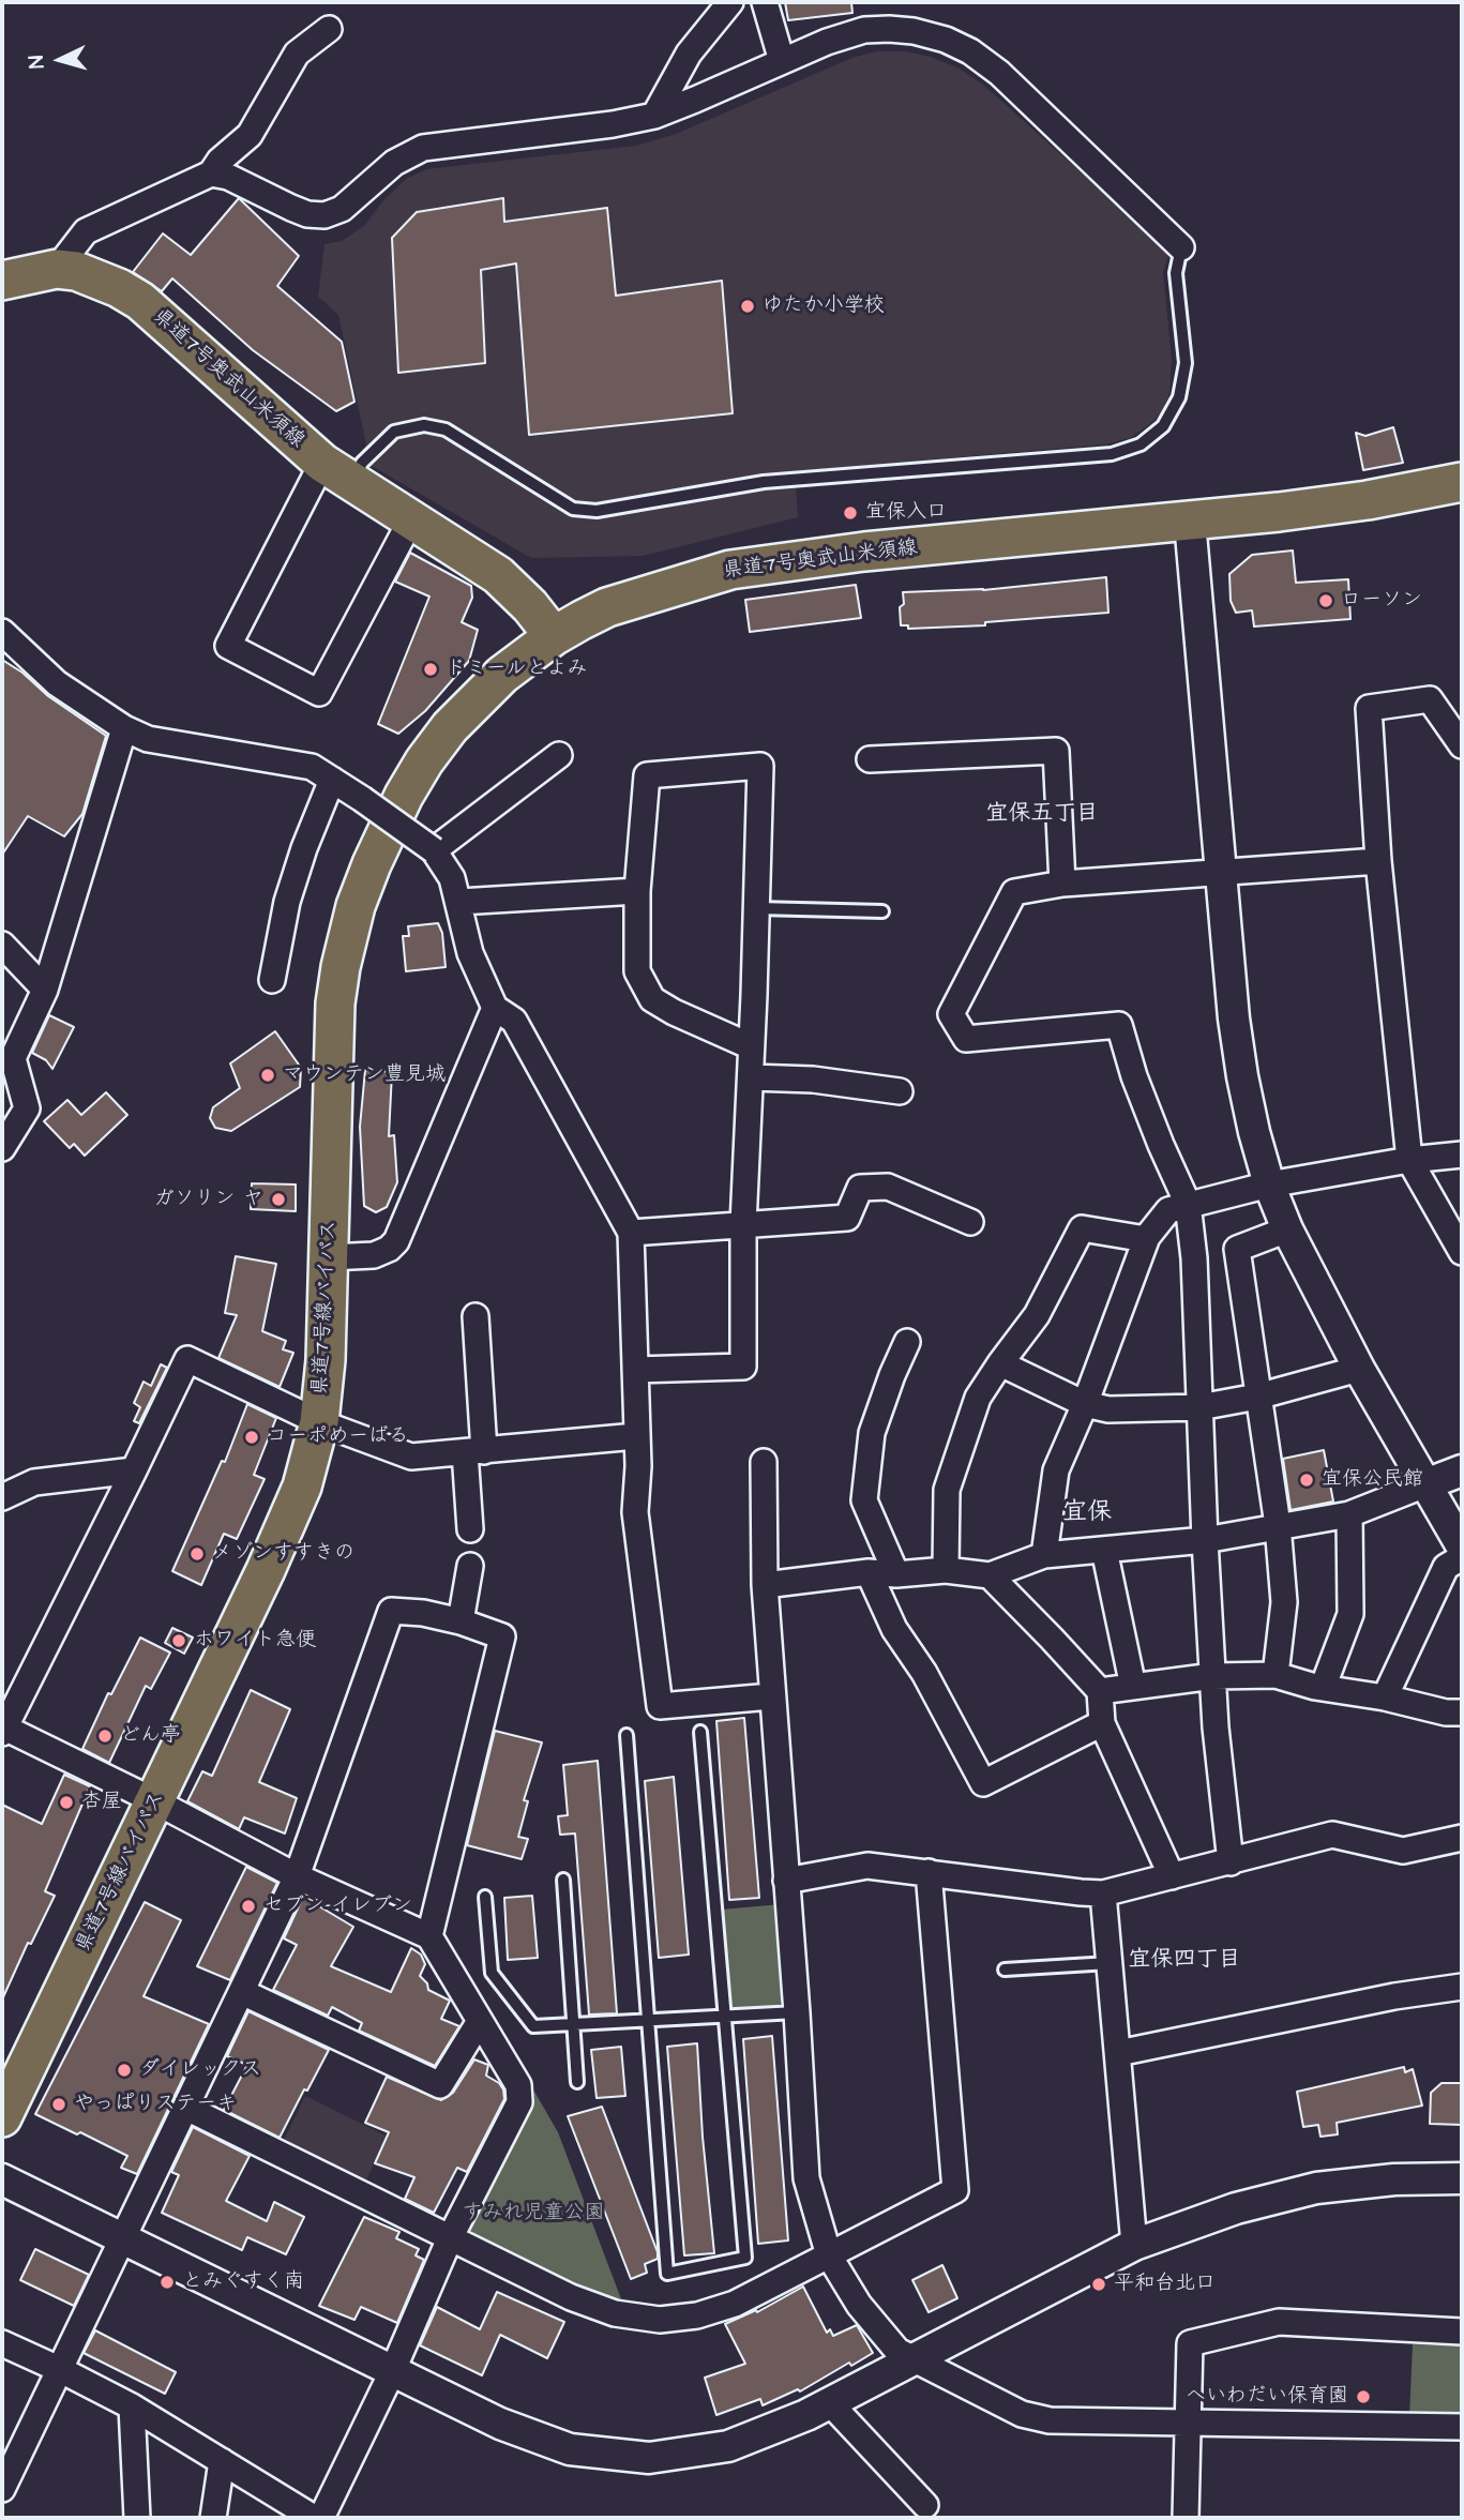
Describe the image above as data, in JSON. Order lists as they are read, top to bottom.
{
  "streets": {
    "main road": ["県道7号奥武山米須線", "県道7号線バイパス"]
  },
  "crossings": [
    ["県道7号奥武山米須線", "県道7号線バイパス"]
  ],
  "districts": ["宜保五丁目", "宜保", "宜保四丁目"],
  "parks": ["すみれ児童公園"],
  "places": [
    "ゆたか小学校",
    "宜保入口",
    "ローソン",
    "ドミールとよみ",
    "マウンテン豊見城",
    "ガソリン ヤ",
    "コーポめーばる",
    "宜保公民館",
    "メゾンすすきの",
    "ホワイト急便",
    "どん亭",
    "杏屋",
    "セブン-イレブン",
    "ダイレックス",
    "やっぱりステーキ",
    "とみぐすく南",
    "平和台北口",
    "へいわだい保育園"
  ],
  "north": "left"
}
